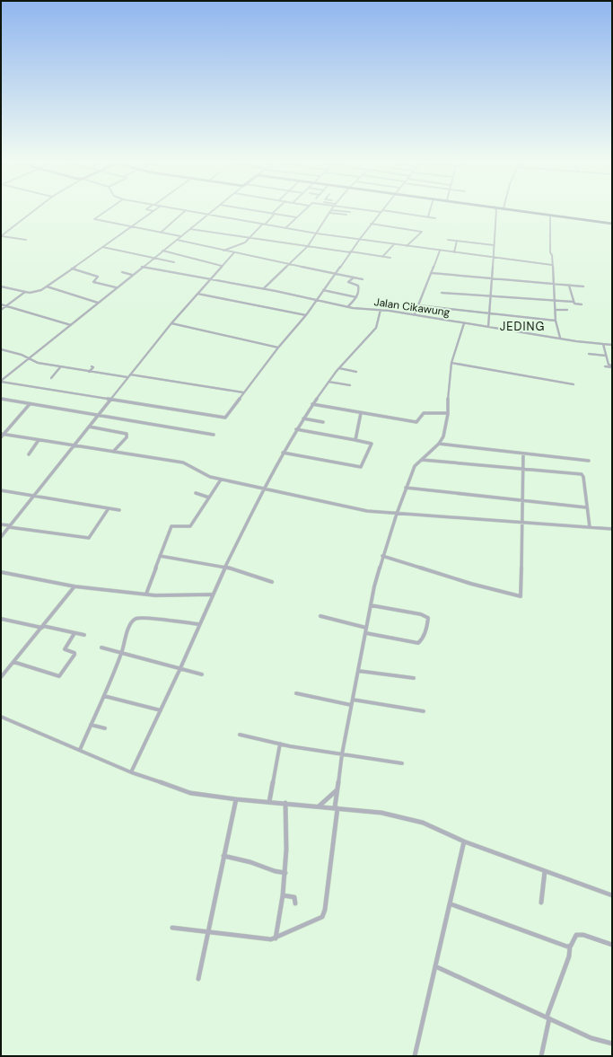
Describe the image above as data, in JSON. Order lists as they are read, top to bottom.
{
  "streets": {
    "street": ["Jalan Cikawung"]
  },
  "districts": ["JEDING"]
}
